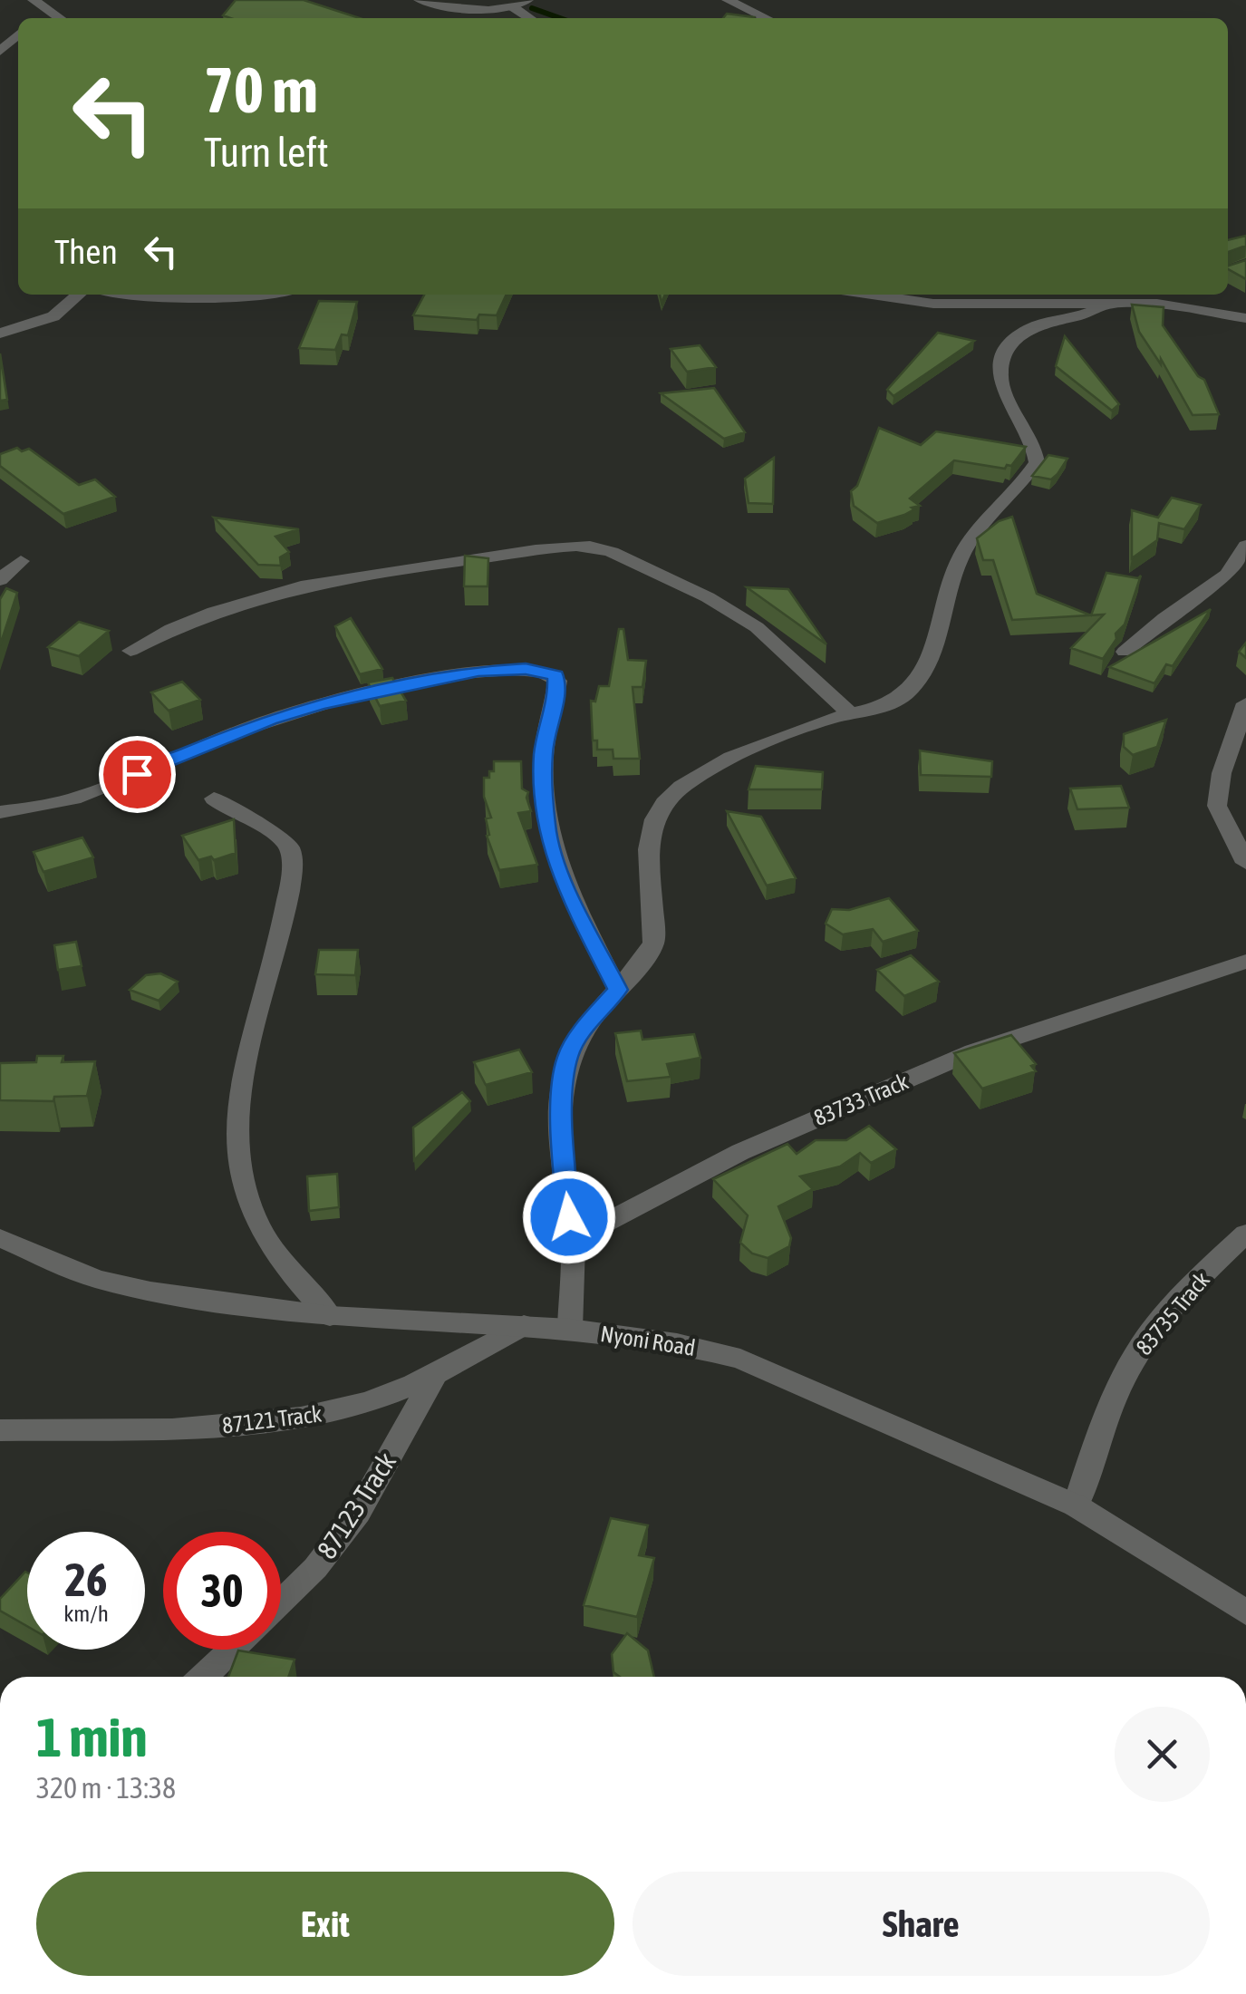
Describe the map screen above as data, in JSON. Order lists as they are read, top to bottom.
{
  "streets": {
    "street": [
      "83733 Track",
      "83735 Track",
      "Nyoni Road",
      "87121 Track",
      "87123 Track"
    ]
  },
  "crossings": [
    ["83735 Track", "Nyoni Road"],
    ["Nyoni Road", "87121 Track"],
    ["87121 Track", "87123 Track"]
  ],
  "page": {
    "turn": ["70 m", "Turn left"],
    "then": "Then",
    "speed": "26 km/h",
    "limit": "30",
    "heading": ["1 min", "320 m · 13:38"],
    "buttons": ["Exit", "Share"]
  }
}
